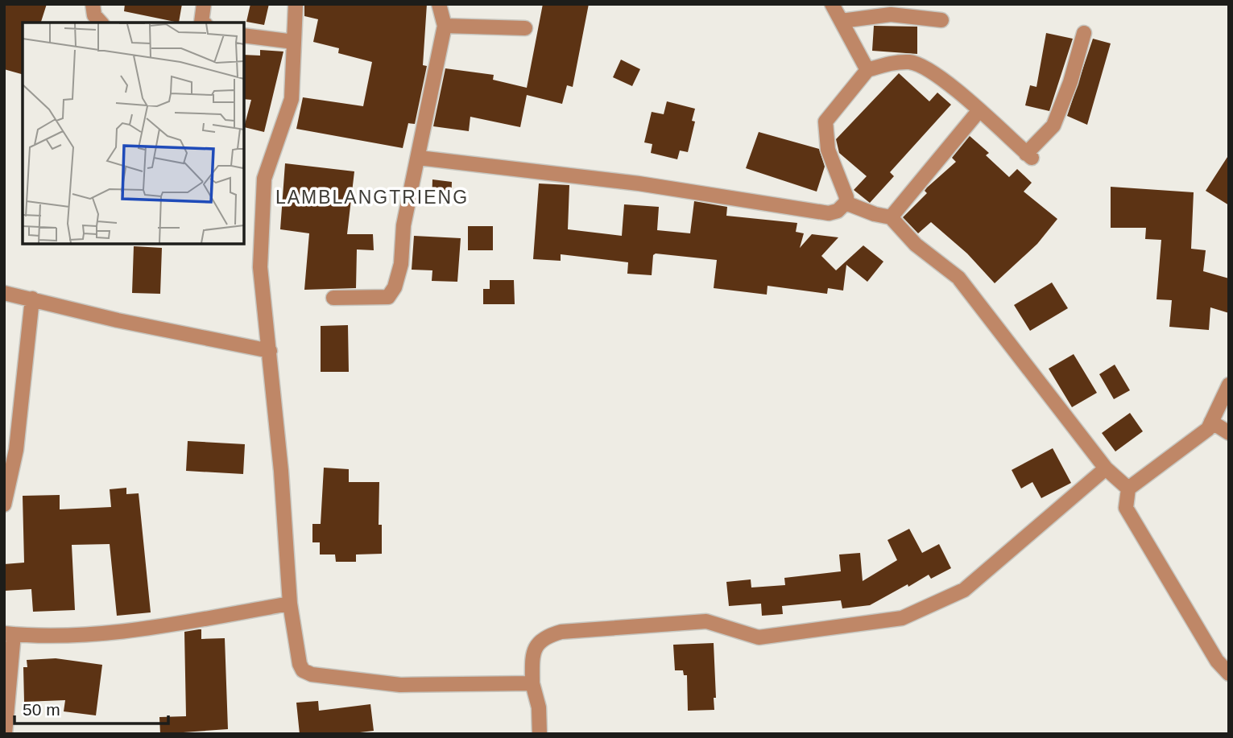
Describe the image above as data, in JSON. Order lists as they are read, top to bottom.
{
  "districts": ["LAMBLANGTRIENG"],
  "scale_bar": "50 m"
}
